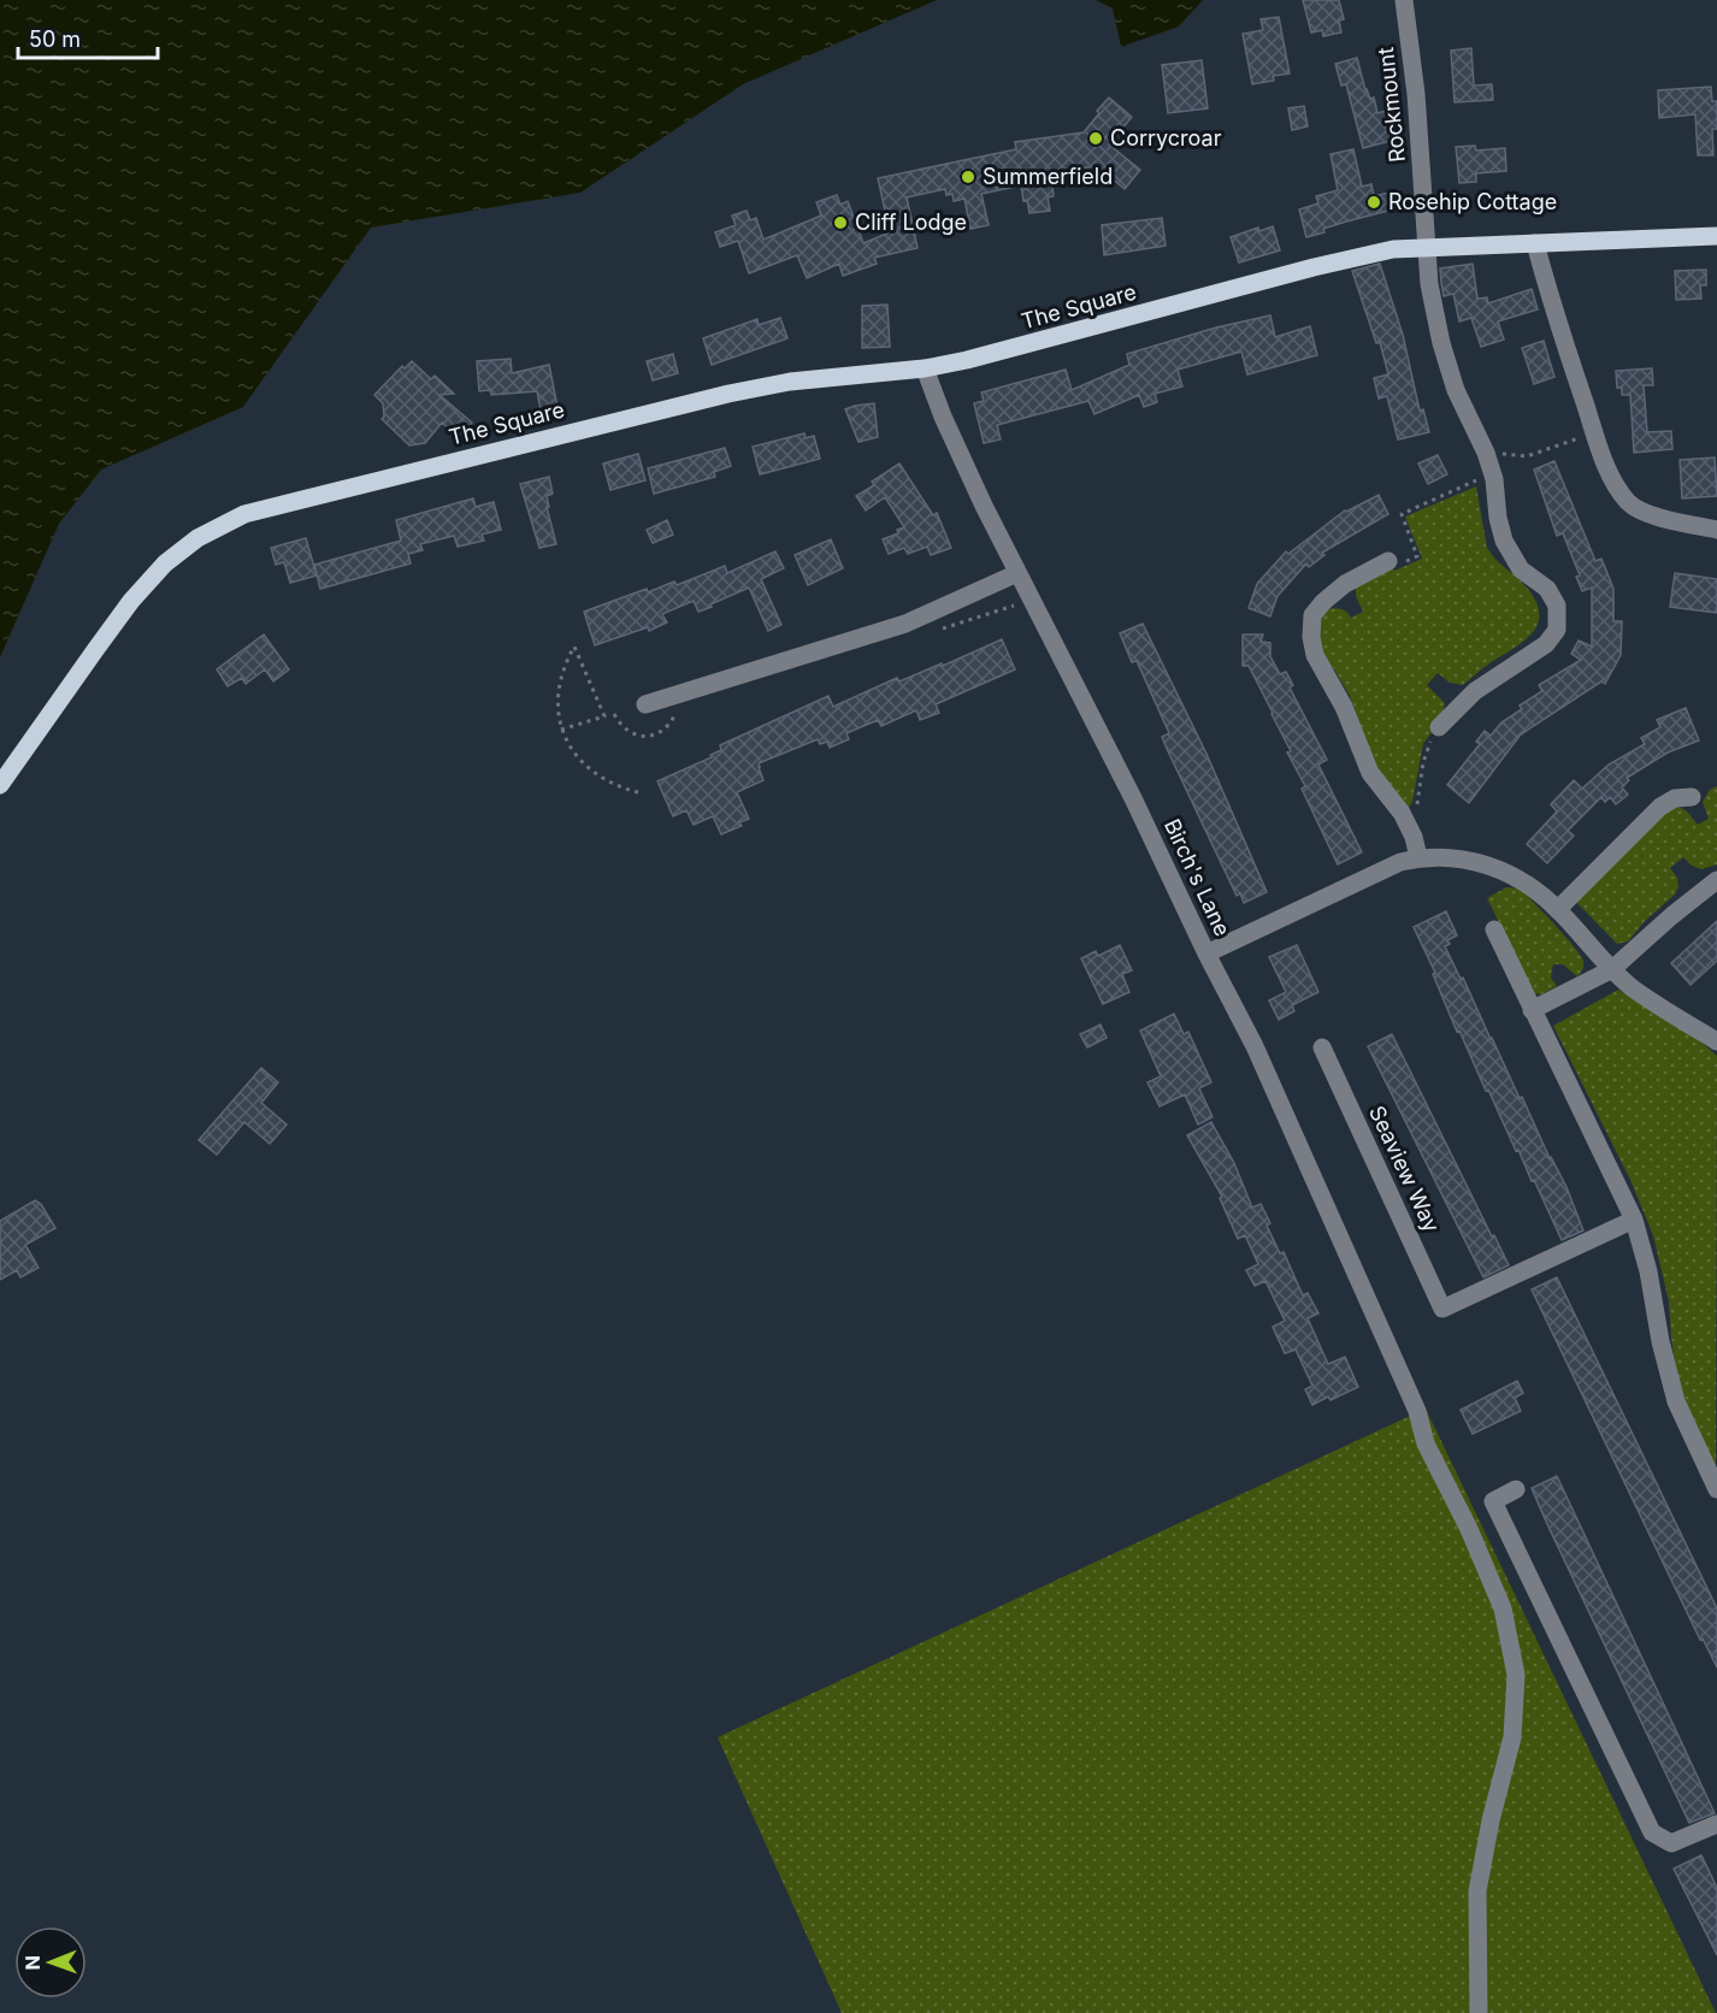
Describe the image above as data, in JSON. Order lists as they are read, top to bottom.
{
  "streets": {
    "main road": ["The Square"],
    "street": ["Rockmount", "Birch's Lane", "Seaview Way"]
  },
  "crossings": [
    ["Rockmount", "The Square"],
    ["The Square", "Birch's Lane"]
  ],
  "places": [
    "Corrycroar",
    "Summerfield",
    "Rosehip Cottage",
    "Cliff Lodge"
  ],
  "scale_bar": "50 m",
  "north": "left"
}
